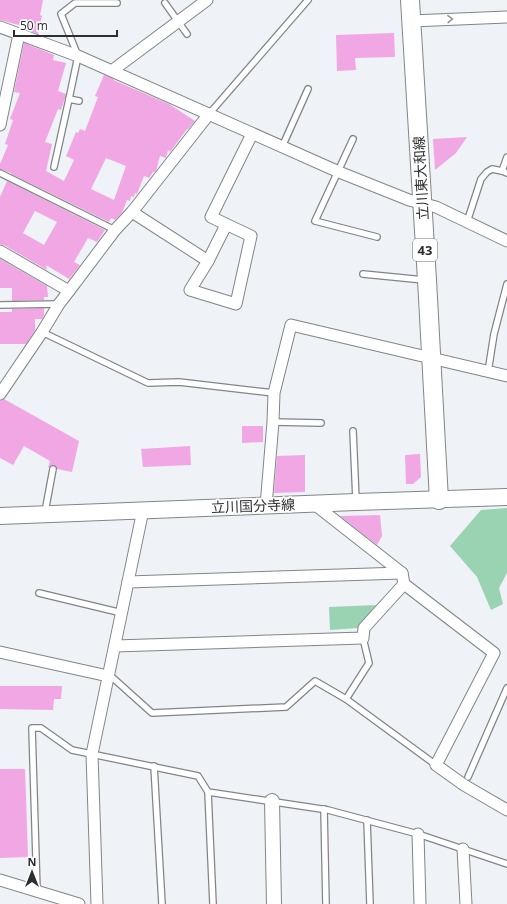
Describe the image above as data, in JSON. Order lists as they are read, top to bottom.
{
  "streets": {
    "main road": ["立川東大和線", "43", "立川国分寺線"]
  },
  "crossings": [
    ["立川東大和線", "立川国分寺線"]
  ],
  "scale_bar": "50 m",
  "north": "top"
}
